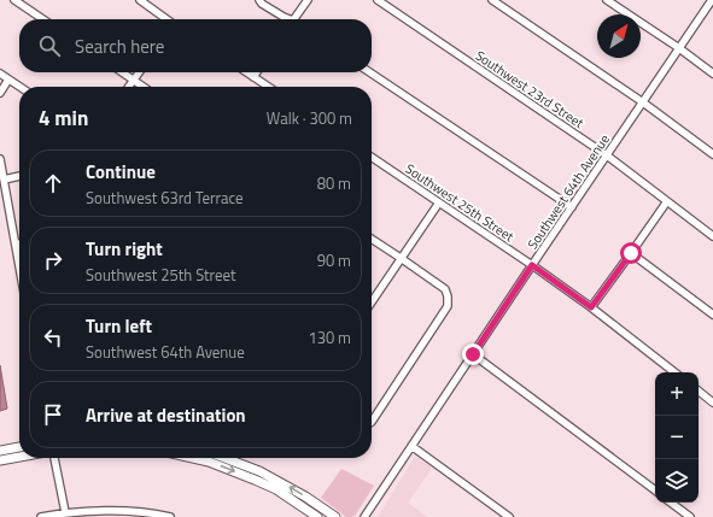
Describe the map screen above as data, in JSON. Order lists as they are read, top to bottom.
{
  "streets": {
    "street": ["Southwest 23rd Street", "Southwest 64th Avenue", "Southwest 25th Street"]
  },
  "crossings": [
    ["Southwest 23rd Street", "Southwest 64th Avenue"],
    ["Southwest 64th Avenue", "Southwest 25th Street"]
  ],
  "north": "top right",
  "page": {
    "search": "Search here",
    "heading": ["4 min", "Walk · 300 m"],
    "list": [
      ["Continue", "Southwest 63rd Terrace", "80 m"],
      ["Turn right", "Southwest 25th Street", "90 m"],
      ["Turn left", "Southwest 64th Avenue", "130 m"],
      "Arrive at destination"
    ],
    "map_buttons": ["+", "−"]
  }
}
